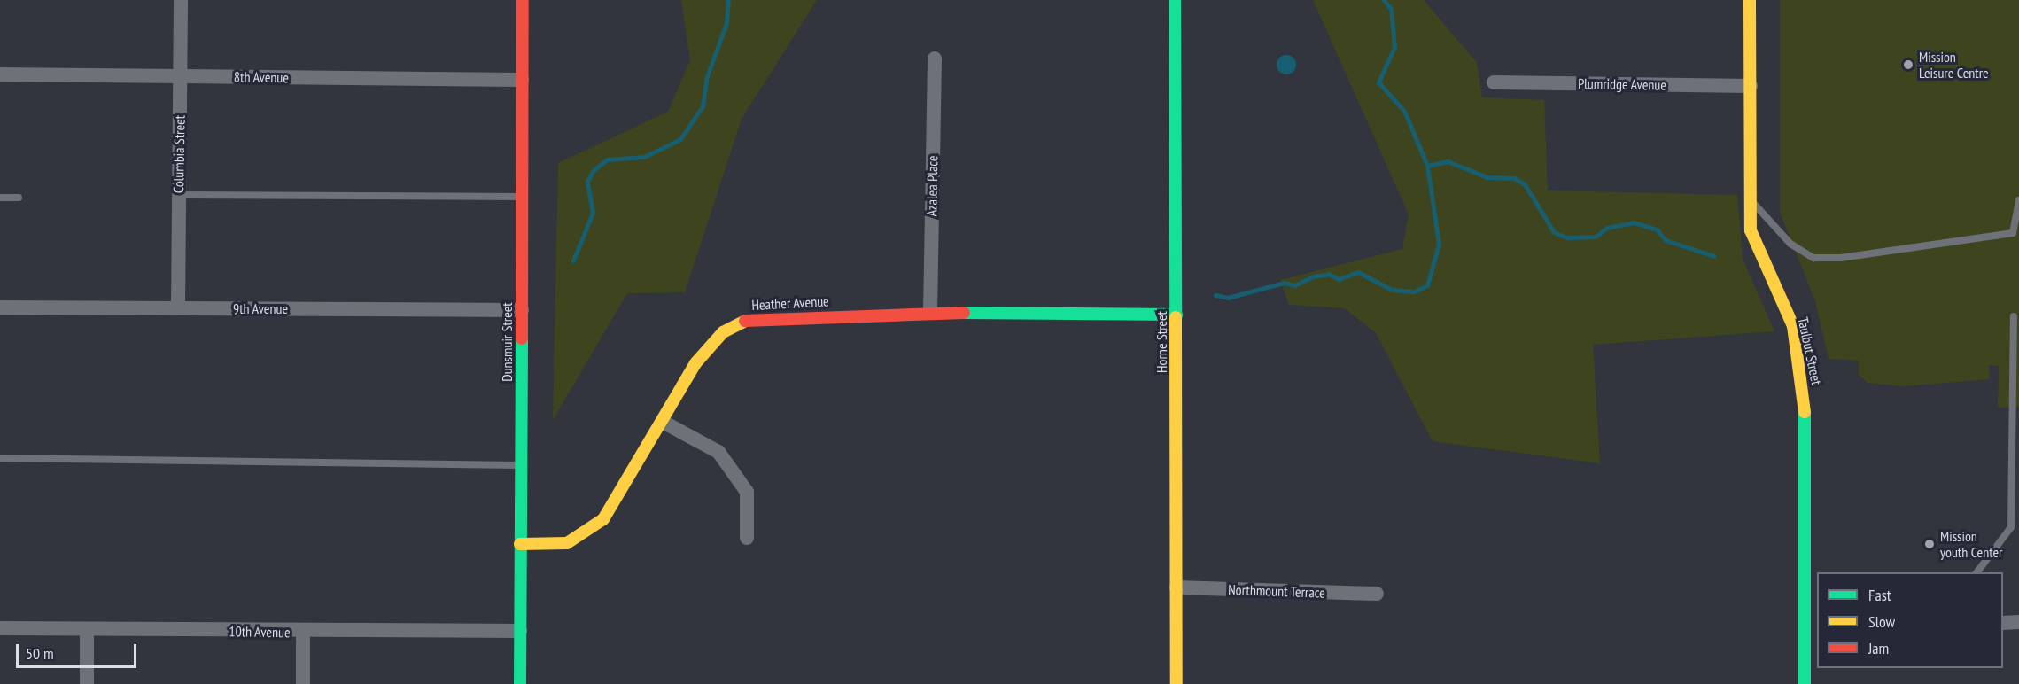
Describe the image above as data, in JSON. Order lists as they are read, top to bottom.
{
  "streets": {
    "street": [
      "8th Avenue",
      "Plumridge Avenue",
      "Columbia Street",
      "Azalea Place",
      "Heather Avenue",
      "9th Avenue",
      "Dunsmuir Street",
      "Horne Street",
      "Taulbut Street",
      "Northmount Terrace",
      "10th Avenue"
    ]
  },
  "crossings": [
    ["8th Avenue", "Columbia Street"],
    ["8th Avenue", "Dunsmuir Street"],
    ["Plumridge Avenue", "Taulbut Street"],
    ["Columbia Street", "9th Avenue"],
    ["Azalea Place", "Heather Avenue"],
    ["Heather Avenue", "Dunsmuir Street"],
    ["Heather Avenue", "Horne Street"],
    ["9th Avenue", "Dunsmuir Street"],
    ["Dunsmuir Street", "10th Avenue"],
    ["Horne Street", "Northmount Terrace"]
  ],
  "places": ["Mission Leisure Centre", "Mission youth Center"],
  "legend": ["Fast", "Slow", "Jam"],
  "scale_bar": "50 m"
}
